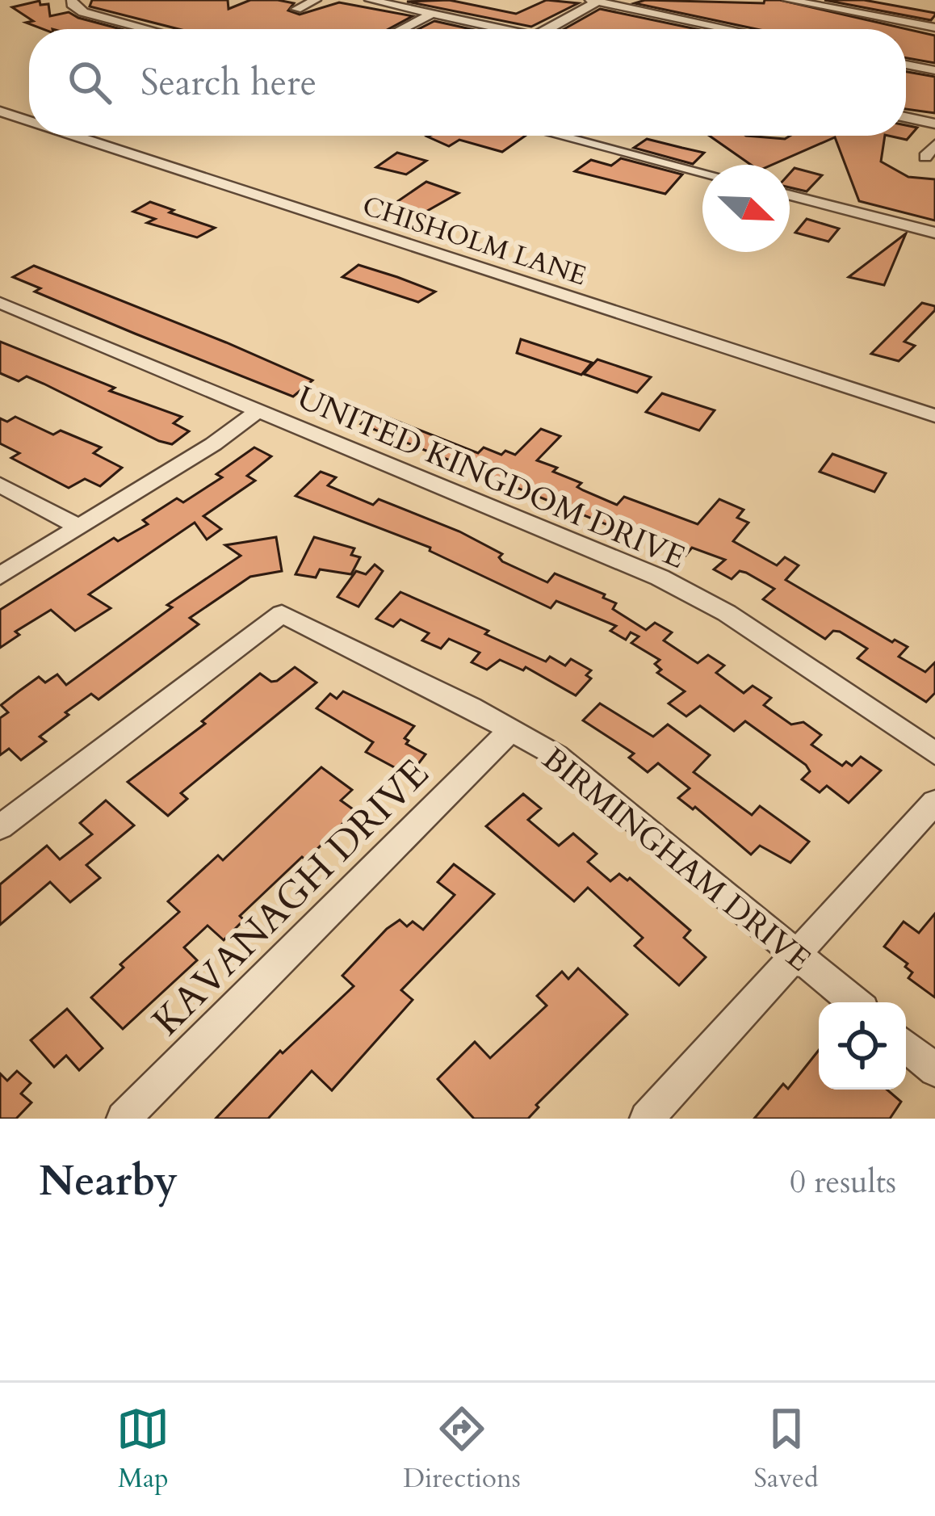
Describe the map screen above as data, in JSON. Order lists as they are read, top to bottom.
{
  "streets": {
    "street": [
      "CHISHOLM LANE",
      "UNITED KINGDOM DRIVE",
      "BIRMINGHAM DRIVE",
      "KAVANAGH DRIVE"
    ]
  },
  "crossings": [
    ["BIRMINGHAM DRIVE", "KAVANAGH DRIVE"]
  ],
  "north": "bottom right",
  "page": {
    "search": "Search here",
    "heading": ["Nearby", "0 results"],
    "nav": ["Map", "Directions", "Saved"]
  }
}
